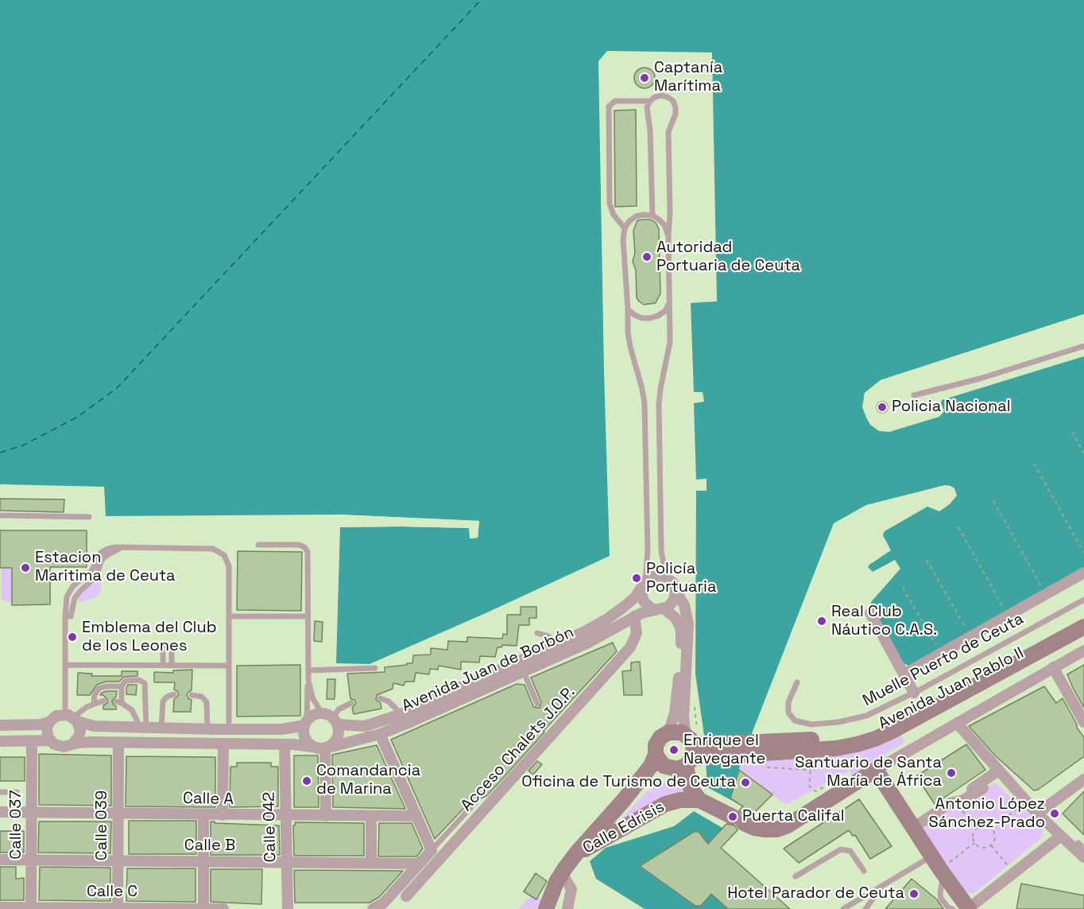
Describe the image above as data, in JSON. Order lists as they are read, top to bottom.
{
  "streets": {
    "main road": ["Avenida Juan Pablo II", "Calle Edrisis"],
    "street": [
      "Avenida Juan de Borbón",
      "Acceso Chalets J.O.P.",
      "Calle A",
      "Calle 037",
      "Calle 039",
      "Calle 042",
      "Calle B",
      "Calle C"
    ],
    "lane": ["Muelle Puerto de Ceuta"]
  },
  "crossings": [
    ["Avenida Juan de Borbón", "Acceso Chalets J.O.P."],
    ["Calle A", "Calle 037"],
    ["Calle A", "Calle 039"],
    ["Calle A", "Calle 042"],
    ["Calle 037", "Calle B"],
    ["Calle 037", "Calle C"],
    ["Calle 039", "Calle B"],
    ["Calle 039", "Calle C"],
    ["Calle 042", "Calle B"]
  ],
  "places": [
    "Captanía Marítima",
    "Autoridad Portuaria de Ceuta",
    "Policia Nacional",
    "Estacion Maritima de Ceuta",
    "Policía Portuaria",
    "Real Club Náutico C.A.S.",
    "Emblema del Club de los Leones",
    "Enrique el Navegante",
    "Santuario de Santa María de África",
    "Comandancia de Marina",
    "Oficina de Turismo de Ceuta",
    "Antonio López Sánchez-Prado",
    "Puerta Califal",
    "Hotel Parador de Ceuta"
  ]
}
